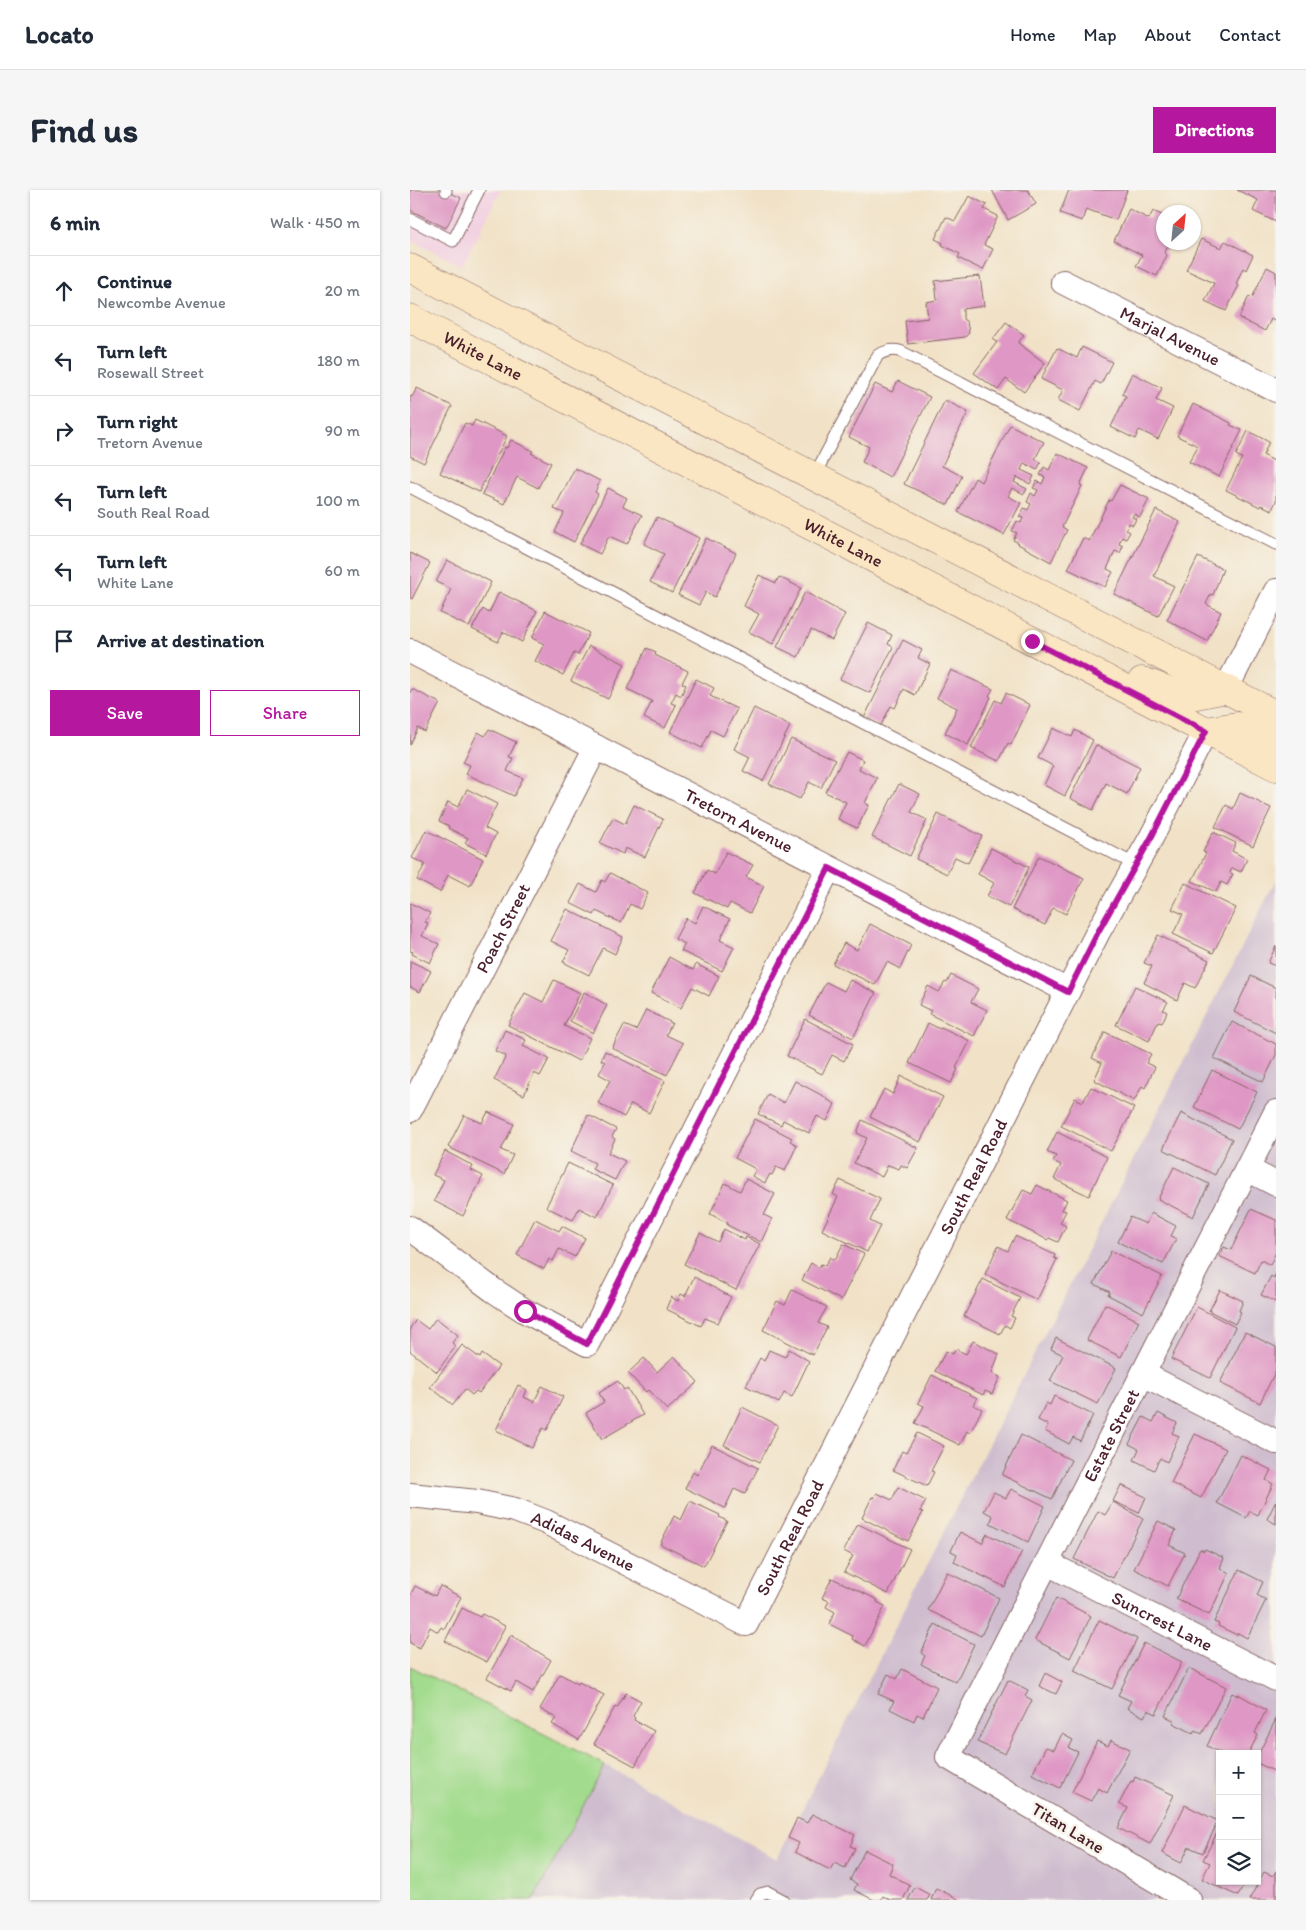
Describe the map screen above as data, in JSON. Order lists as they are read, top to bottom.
{
  "streets": {
    "main road": ["White Lane"],
    "street": [
      "Marjal Avenue",
      "Tretorn Avenue",
      "Poach Street",
      "South Real Road",
      "Estate Street",
      "Adidas Avenue",
      "Suncrest Lane",
      "Titan Lane"
    ]
  },
  "crossings": [
    ["White Lane", "South Real Road"],
    ["Tretorn Avenue", "Poach Street"],
    ["Tretorn Avenue", "South Real Road"],
    ["South Real Road", "Adidas Avenue"],
    ["Estate Street", "Suncrest Lane"],
    ["Estate Street", "Titan Lane"]
  ],
  "north": "top right",
  "page": {
    "header": "Locato",
    "nav": [
      "Home",
      "Map",
      "About",
      "Contact"
    ],
    "buttons": [
      "Directions",
      ["Save", "Share"]
    ],
    "title": "Find us",
    "heading": ["6 min", "Walk · 450 m"],
    "list": [
      ["Continue", "Newcombe Avenue", "20 m"],
      ["Turn left", "Rosewall Street", "180 m"],
      ["Turn right", "Tretorn Avenue", "90 m"],
      ["Turn left", "South Real Road", "100 m"],
      ["Turn left", "White Lane", "60 m"],
      "Arrive at destination"
    ],
    "map_buttons": ["+", "−"]
  }
}
